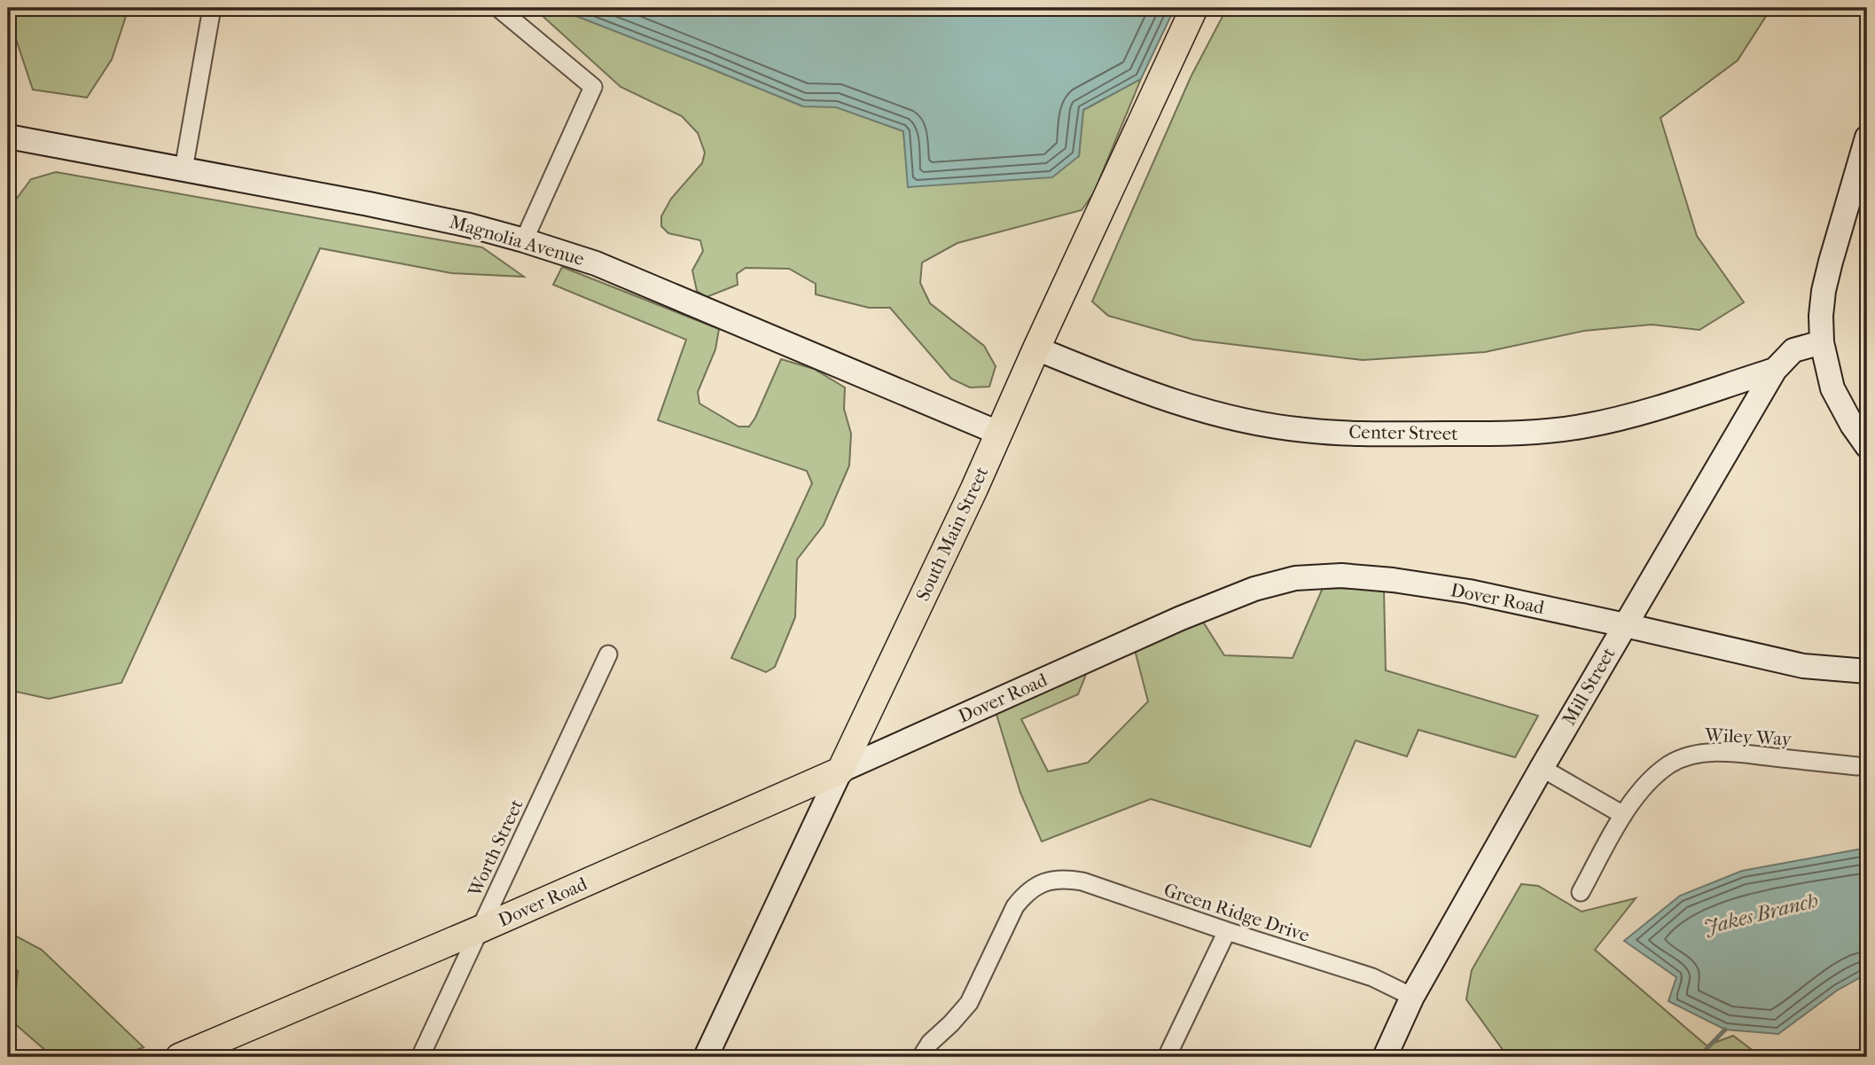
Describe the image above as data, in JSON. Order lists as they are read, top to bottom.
{
  "streets": {
    "main road": ["South Main Street", "Dover Road"],
    "street": [
      "Magnolia Avenue",
      "Center Street",
      "Mill Street",
      "Wiley Way",
      "Worth Street",
      "Green Ridge Drive"
    ]
  },
  "crossings": [
    ["Magnolia Avenue", "South Main Street"],
    ["Center Street", "South Main Street"],
    ["Center Street", "Mill Street"],
    ["South Main Street", "Dover Road"],
    ["Dover Road", "Mill Street"],
    ["Dover Road", "Worth Street"],
    ["Mill Street", "Green Ridge Drive"]
  ],
  "water": ["Jakes Branch"]
}
